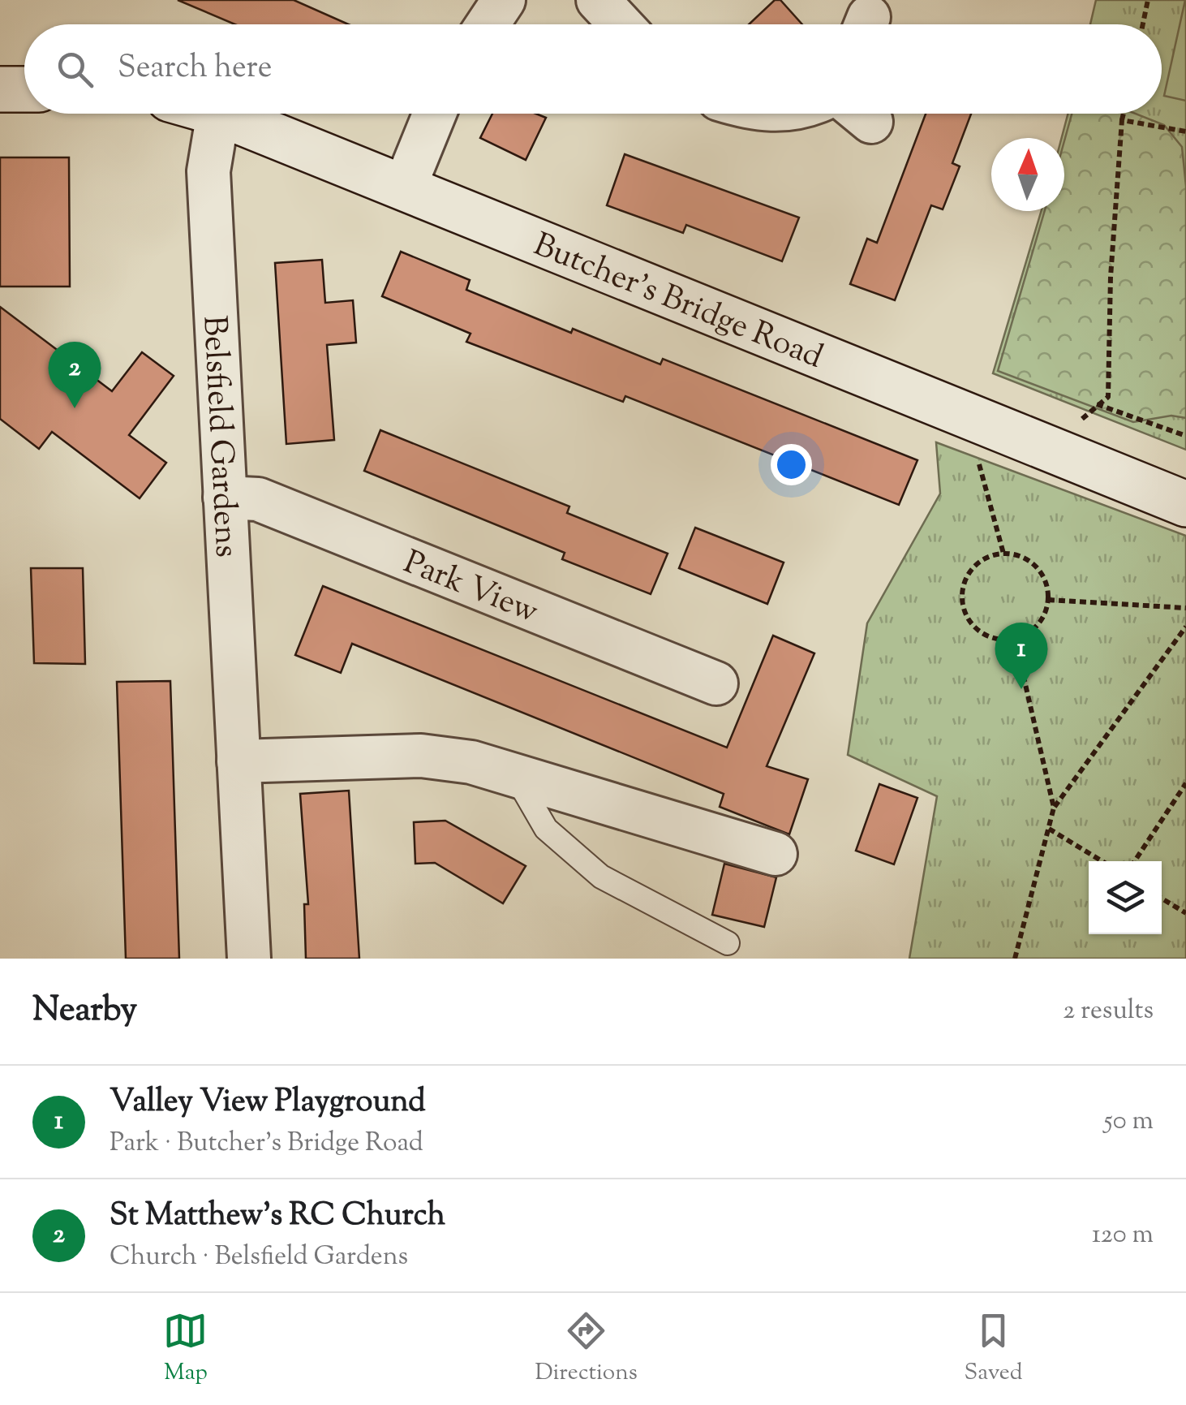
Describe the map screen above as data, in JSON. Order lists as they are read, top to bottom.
{
  "streets": {
    "street": ["Butcher's Bridge Road", "Belsfield Gardens", "Park View"]
  },
  "crossings": [
    ["Belsfield Gardens", "Park View"]
  ],
  "north": "top",
  "page": {
    "search": "Search here",
    "pins": ["2", "1"],
    "heading": ["Nearby", "2 results"],
    "list": [
      {
        "mark": "1",
        "name": "Valley View Playground",
        "note": "Park · Butcher's Bridge Road",
        "value": "50 m"
      },
      {
        "mark": "2",
        "name": "St Matthew's RC Church",
        "note": "Church · Belsfield Gardens",
        "value": "120 m"
      }
    ],
    "nav": ["Map", "Directions", "Saved"]
  }
}
